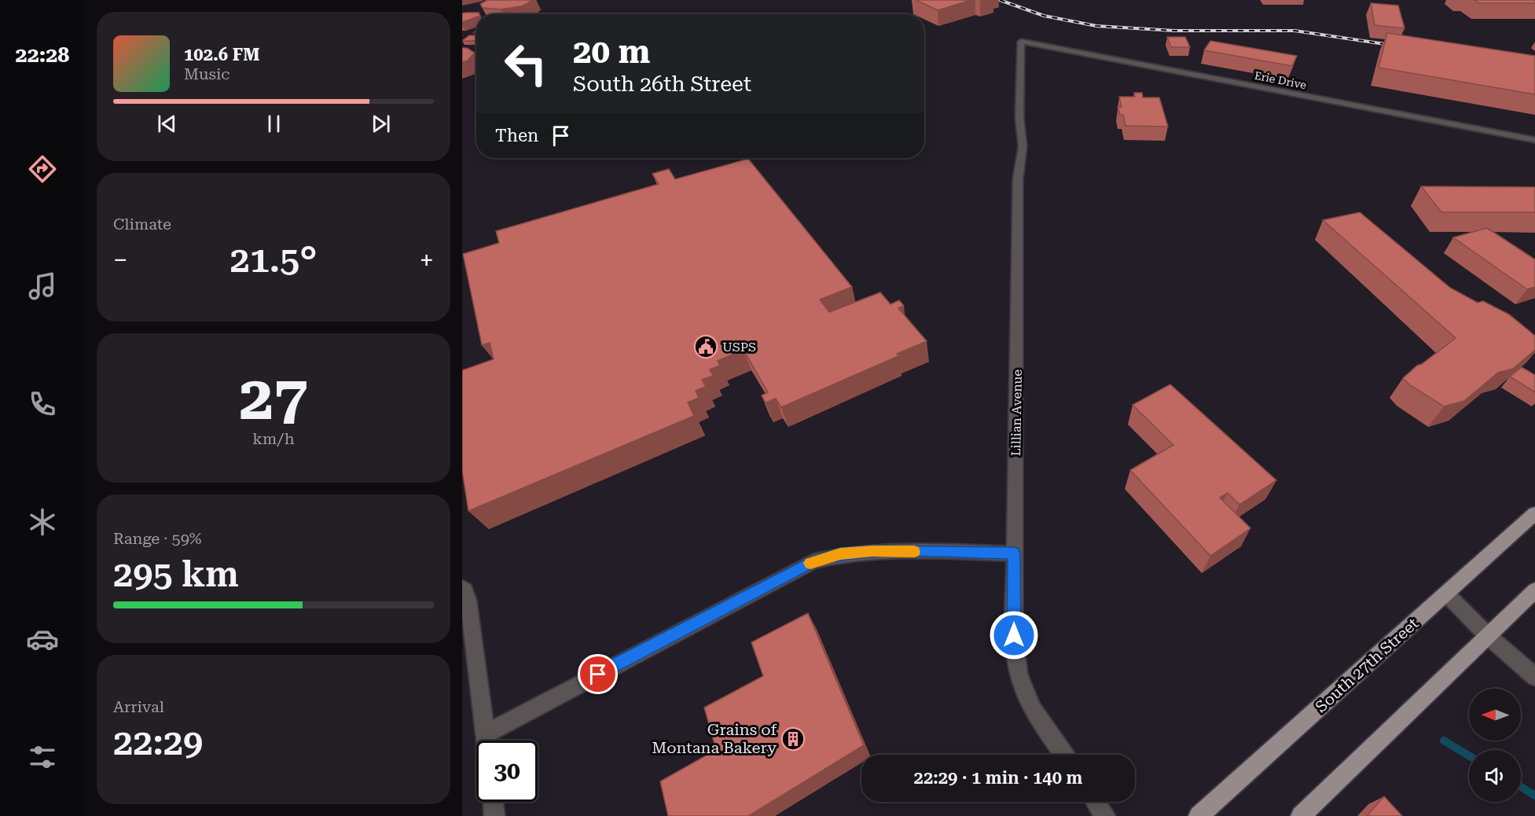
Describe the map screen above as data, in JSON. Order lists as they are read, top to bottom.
{
  "streets": {
    "main road": ["South 27th Street"],
    "street": ["Erie Drive", "Lillian Avenue"]
  },
  "crossings": [
    ["Erie Drive", "Lillian Avenue"]
  ],
  "places": {
    "public building": ["USPS"],
    "building": ["Grains of Montana Bakery"]
  },
  "north": "left",
  "page": {
    "tabs": "22:28",
    "turn": ["20 m", "South 26th Street"],
    "song": ["102.6 FM", "Music"],
    "then": "Then",
    "tile": [
      "Climate",
      ["27", "km/h"],
      ["Range · 59%", "295 km"],
      ["Arrival", "22:29"]
    ],
    "heat": ["−", "21.5°", "+"],
    "limit": "30",
    "trip": "22:29 · 1 min · 140 m"
  }
}
